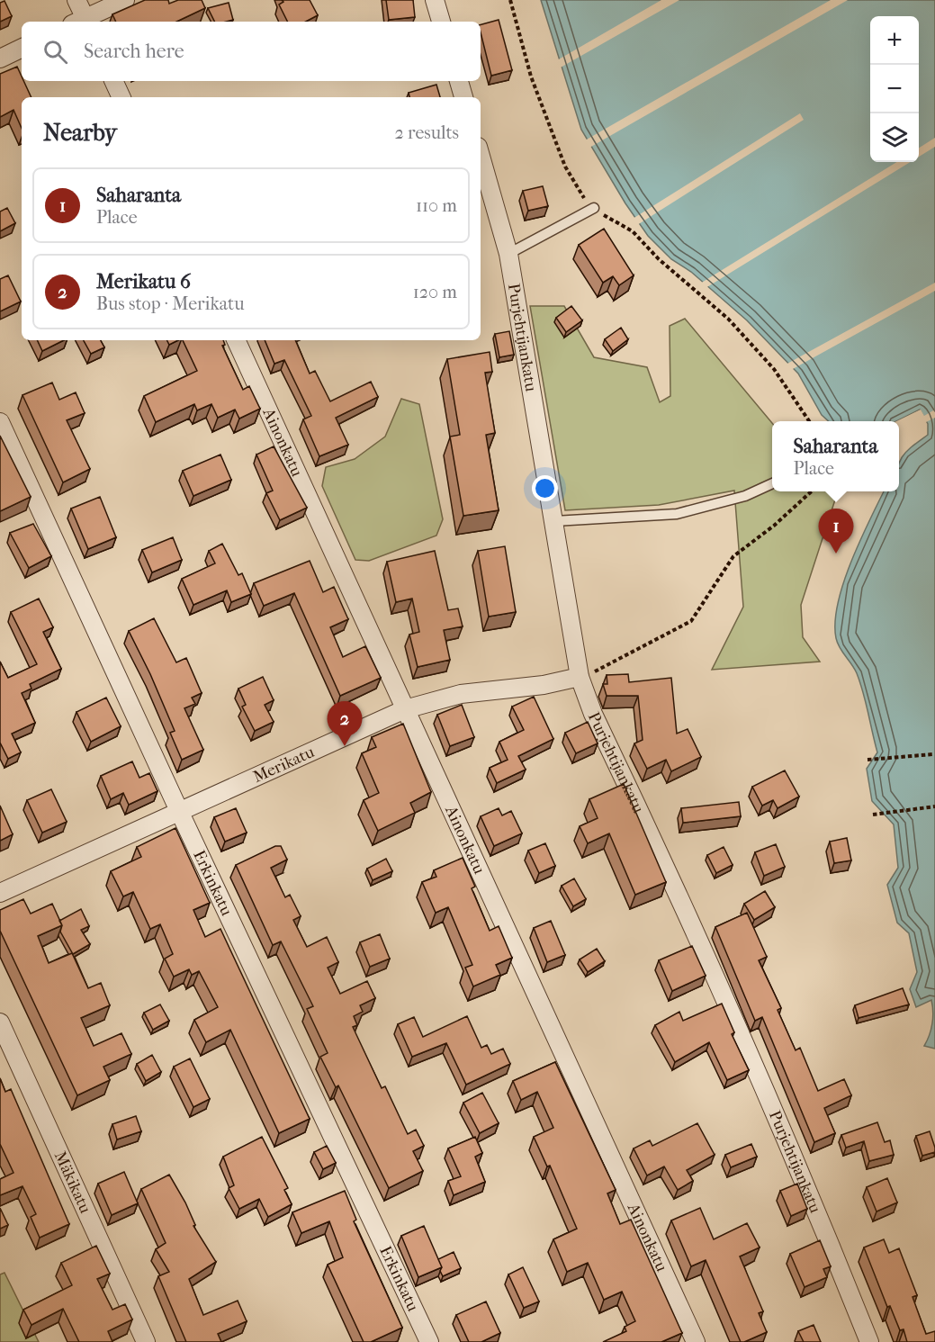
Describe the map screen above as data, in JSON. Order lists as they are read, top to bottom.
{
  "streets": {
    "street": [
      "Purjehtijankatu",
      "Ainonkatu",
      "Merikatu",
      "Erkinkatu",
      "Mäkikatu"
    ]
  },
  "crossings": [
    ["Purjehtijankatu", "Merikatu"],
    ["Ainonkatu", "Merikatu"],
    ["Merikatu", "Erkinkatu"]
  ],
  "page": {
    "map_buttons": ["+", "−"],
    "search": "Search here",
    "heading": ["Nearby", "2 results"],
    "list": [
      {
        "mark": "1",
        "name": "Saharanta",
        "note": "Place",
        "value": "110 m"
      },
      {
        "mark": "2",
        "name": "Merikatu 6",
        "note": "Bus stop · Merikatu",
        "value": "120 m"
      }
    ],
    "popup": ["Saharanta", "Place"],
    "pins": ["1", "2"]
  }
}
